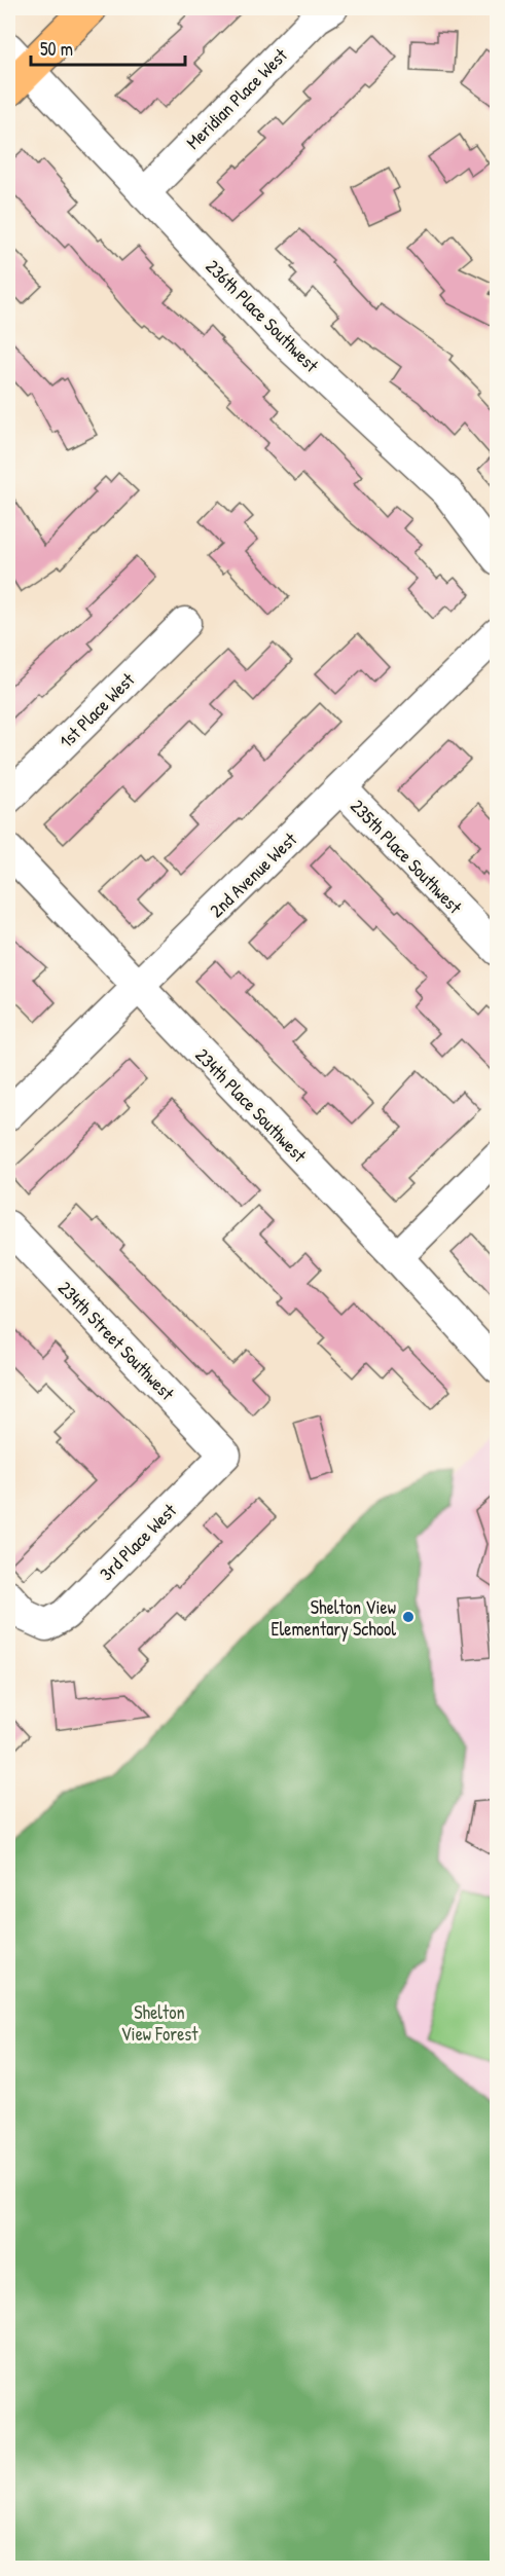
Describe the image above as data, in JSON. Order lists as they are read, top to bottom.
{
  "streets": {
    "street": [
      "Meridian Place West",
      "236th Place Southwest",
      "1st Place West",
      "235th Place Southwest",
      "2nd Avenue West",
      "234th Place Southwest",
      "234th Street Southwest",
      "3rd Place West"
    ]
  },
  "crossings": [
    ["Meridian Place West", "236th Place Southwest"],
    ["235th Place Southwest", "2nd Avenue West"],
    ["2nd Avenue West", "234th Place Southwest"],
    ["234th Street Southwest", "3rd Place West"]
  ],
  "parks": ["Shelton View Forest"],
  "places": ["Shelton View Elementary School"],
  "scale_bar": "50 m"
}
